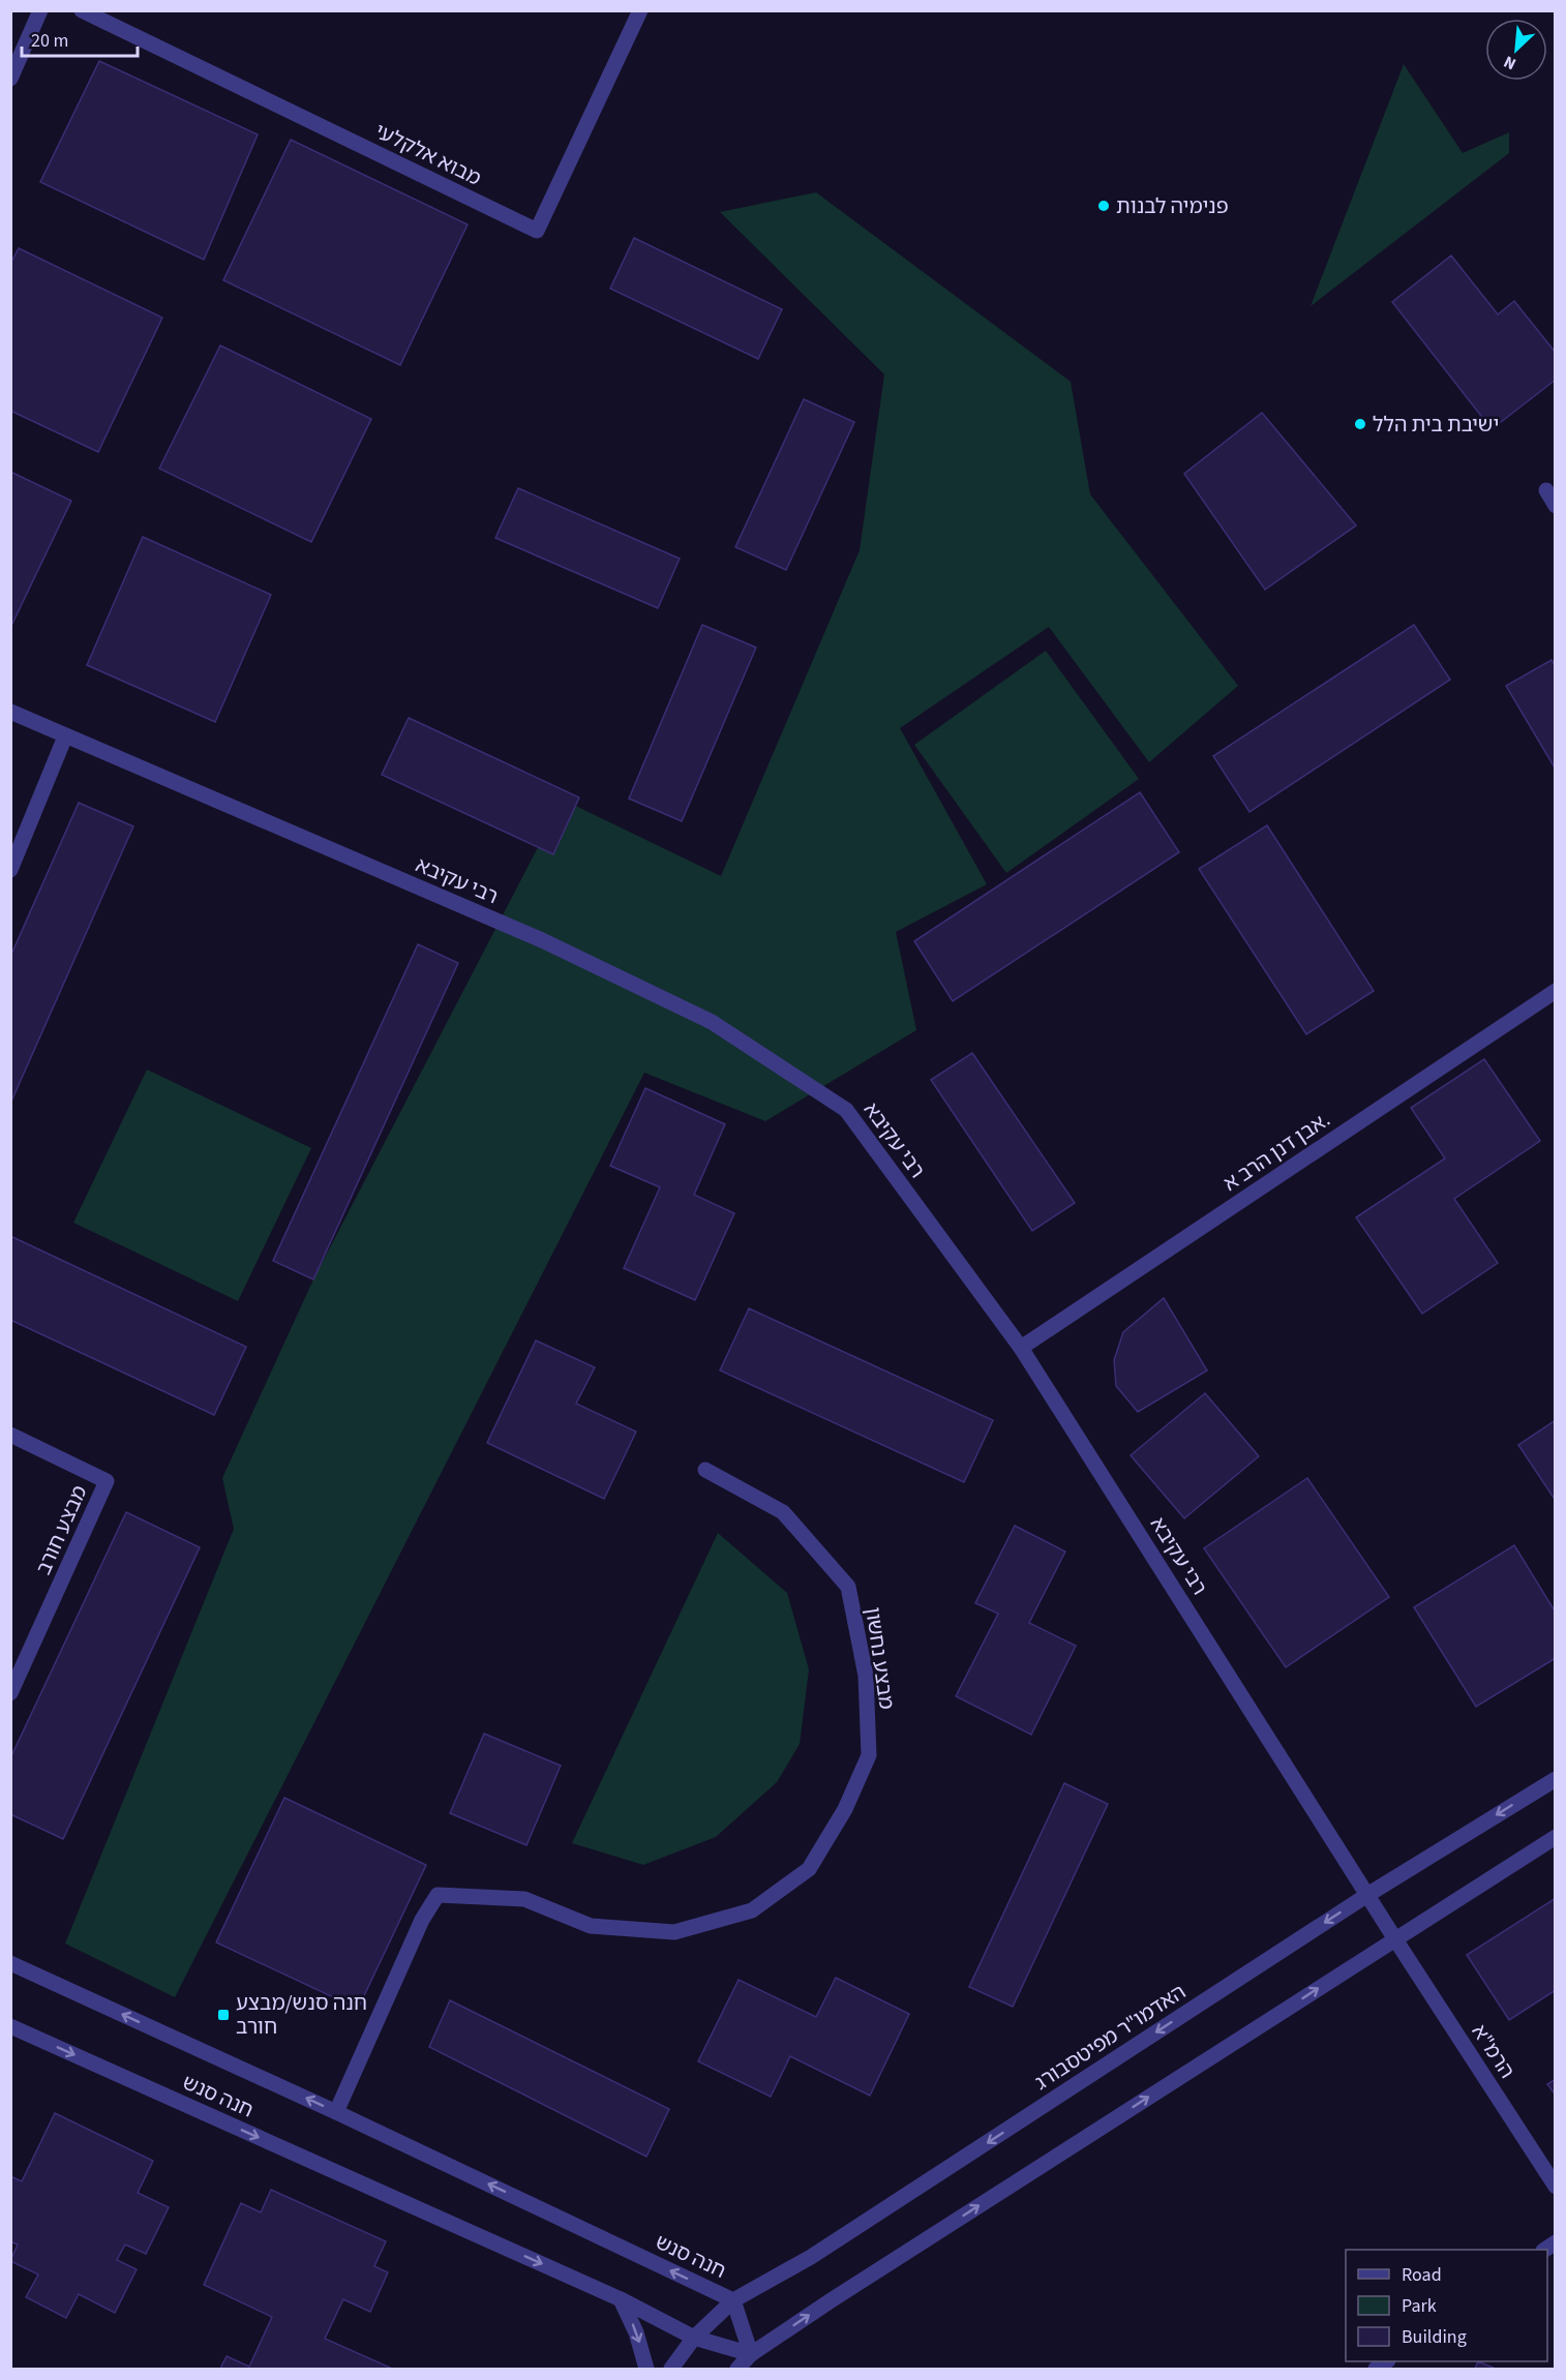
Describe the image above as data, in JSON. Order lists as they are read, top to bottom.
{
  "streets": {
    "street": [
      "מבוא אלקלעי",
      "רבי עקיבא",
      "אבן דנן הרב א.",
      "מבצע חורב",
      "מבצע נחשון",
      "האדמו\"ר מפיטסבורג",
      "הרמ\"א",
      "חנה סנש"
    ]
  },
  "crossings": [
    ["רבי עקיבא", "אבן דנן הרב א."],
    ["רבי עקיבא", "האדמו\"ר מפיטסבורג"],
    ["רבי עקיבא", "הרמ\"א"],
    ["מבצע נחשון", "חנה סנש"],
    ["האדמו\"ר מפיטסבורג", "חנה סנש"]
  ],
  "places": {
    "other": ["פנימיה לבנות", "ישיבת בית הלל"],
    "transit": ["חנה סנש/מבצע חורב"]
  },
  "legend": ["Road", "Park", "Building"],
  "scale_bar": "20 m",
  "north": "bottom left"
}
